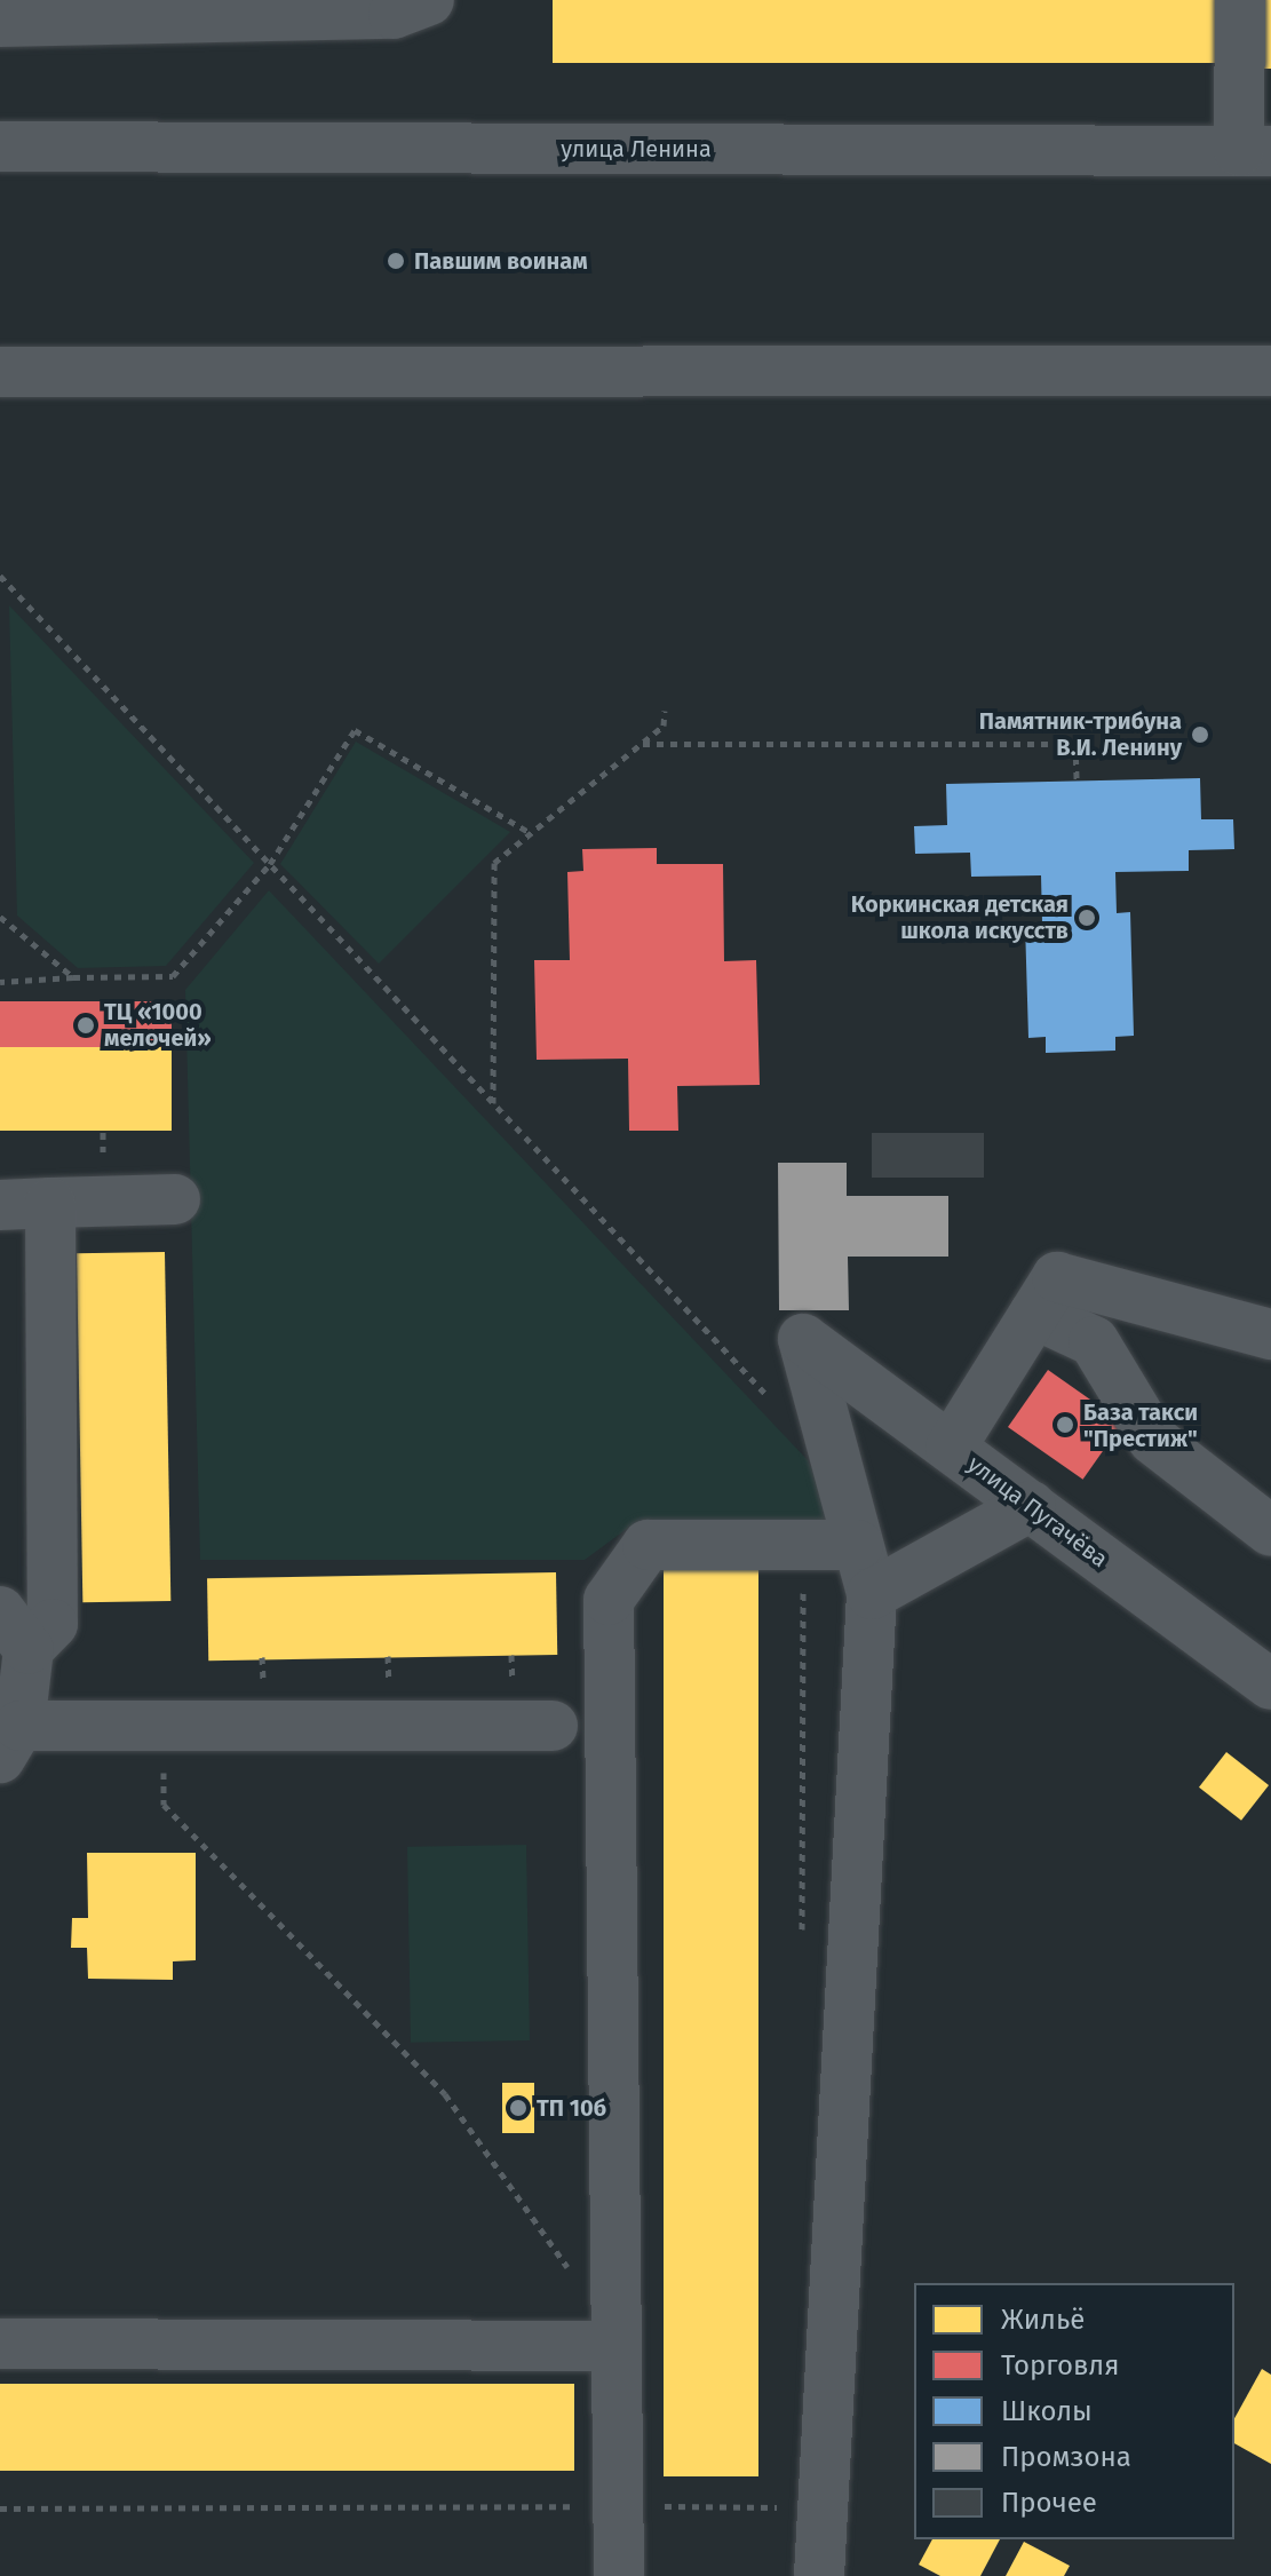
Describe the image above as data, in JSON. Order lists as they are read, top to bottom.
{
  "streets": {
    "street": ["улица Ленина", "улица Пугачёва"]
  },
  "places": [
    "Павшим воинам",
    "Памятник-трибуна В.И. Ленину",
    "Коркинская детская школа искусств",
    "ТЦ «1000 мелочей»",
    "База такси \"Престиж\"",
    "ТП 10б"
  ],
  "legend": [
    "Жильё",
    "Торговля",
    "Школы",
    "Промзона",
    "Прочее"
  ]
}
